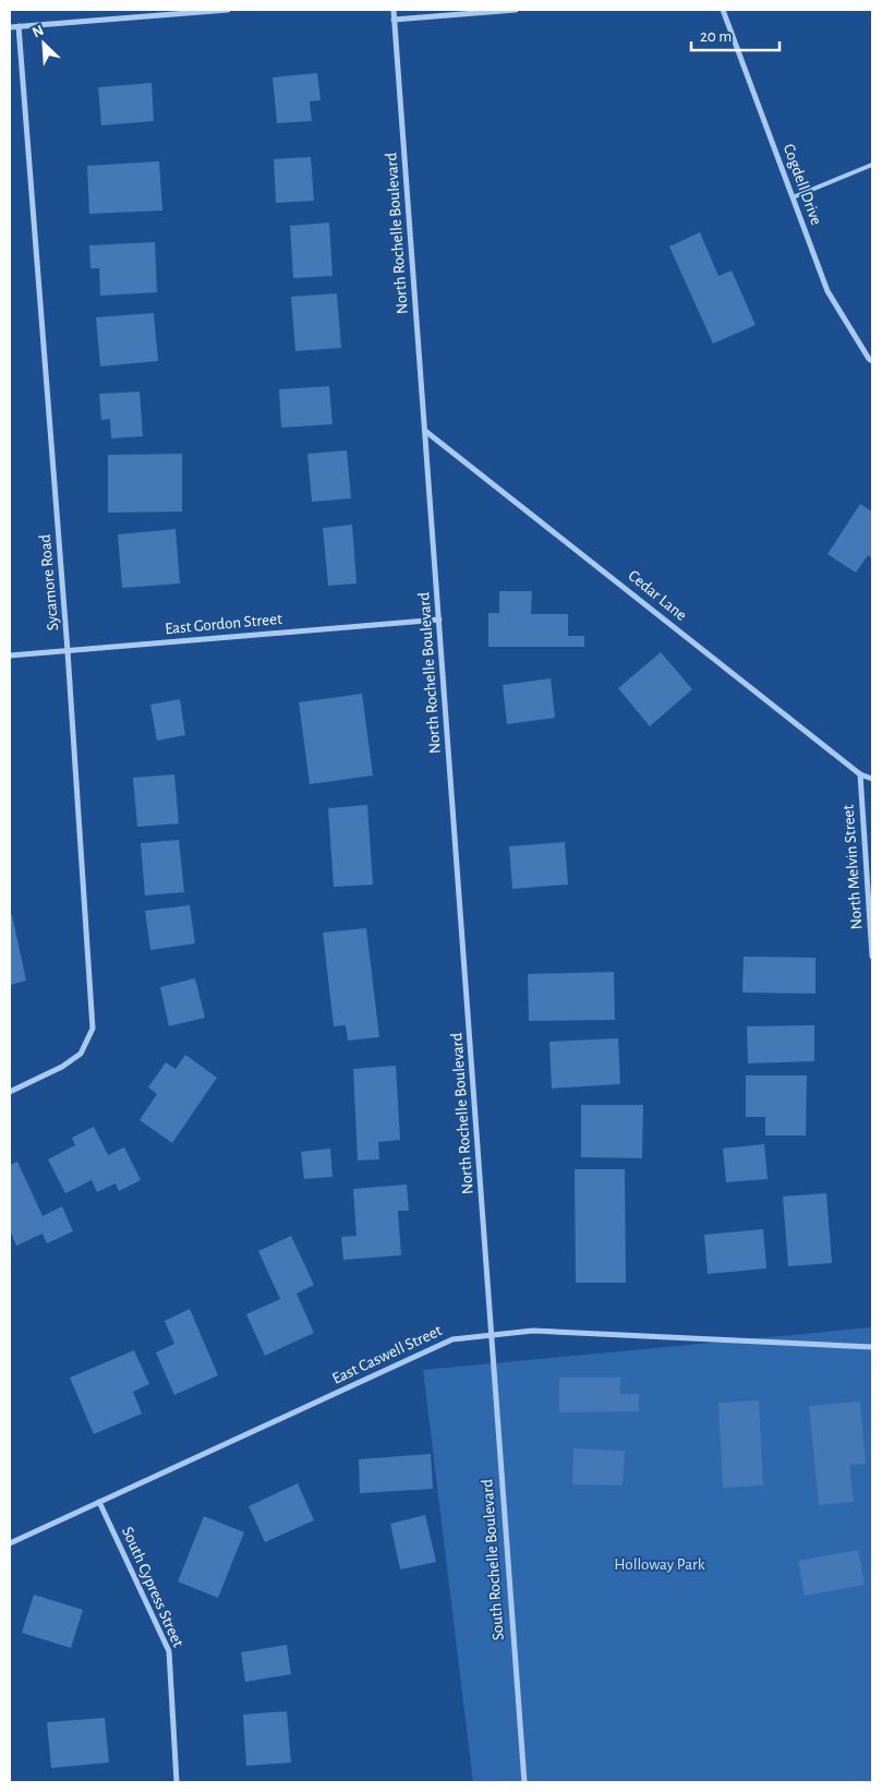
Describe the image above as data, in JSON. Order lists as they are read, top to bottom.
{
  "streets": {
    "street": [
      "Cogdell Drive",
      "North Rochelle Boulevard",
      "Sycamore Road",
      "Cedar Lane",
      "East Gordon Street",
      "North Melvin Street",
      "East Caswell Street",
      "South Rochelle Boulevard",
      "South Cypress Street"
    ]
  },
  "crossings": [
    ["North Rochelle Boulevard", "Cedar Lane"],
    ["North Rochelle Boulevard", "East Gordon Street"],
    ["North Rochelle Boulevard", "East Caswell Street"],
    ["North Rochelle Boulevard", "South Rochelle Boulevard"],
    ["Sycamore Road", "East Gordon Street"],
    ["Cedar Lane", "North Melvin Street"],
    ["East Caswell Street", "South Rochelle Boulevard"],
    ["East Caswell Street", "South Cypress Street"]
  ],
  "parks": ["Holloway Park"],
  "scale_bar": "20 m",
  "north": "top left"
}
